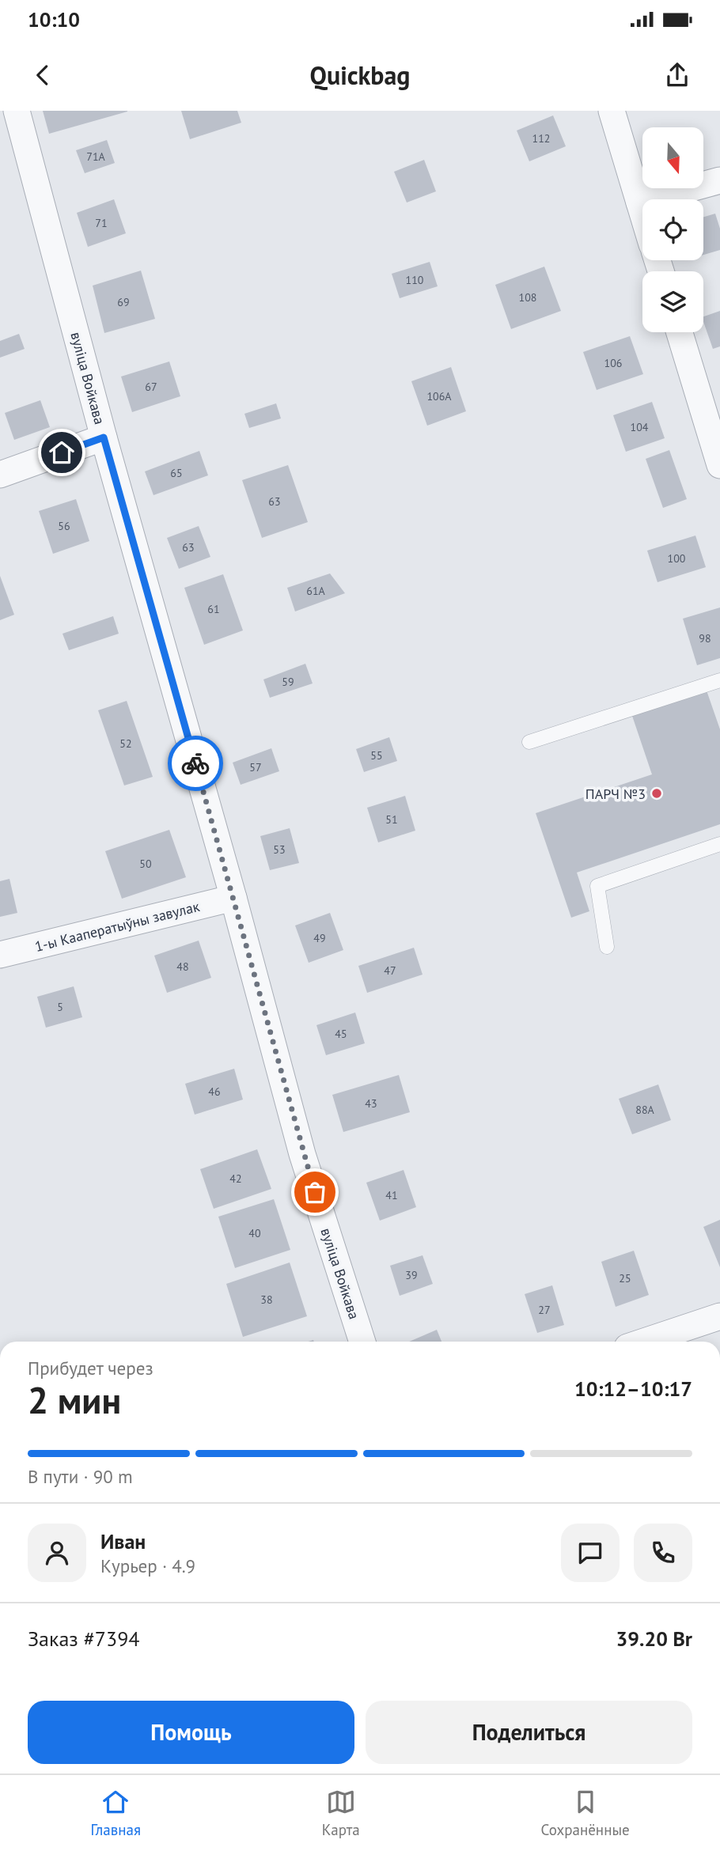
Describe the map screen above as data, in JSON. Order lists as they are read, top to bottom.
{
  "streets": {
    "street": ["вуліца Войкава", "1-ы Кааператыўны завулак"]
  },
  "crossings": [
    ["вуліца Войкава", "1-ы Кааператыўны завулак"]
  ],
  "places": ["ПАРЧ №3"],
  "house_numbers": [
    "112",
    "71А",
    "71",
    "110",
    "108",
    "69",
    "106",
    "67",
    "106А",
    "104",
    "65",
    "63",
    "56",
    "63",
    "100",
    "61А",
    "61",
    "98",
    "59",
    "52",
    "55",
    "57",
    "51",
    "53",
    "50",
    "49",
    "48",
    "47",
    "5",
    "45",
    "46",
    "43",
    "88А",
    "42",
    "41",
    "40",
    "39",
    "25",
    "38",
    "27"
  ],
  "north": "bottom",
  "page": {
    "status": "10:10",
    "header": "Quickbag",
    "heading": ["2 мин", "Прибудет через", "10:12–10:17"],
    "panel": [
      "Иван",
      "Курьер · 4.9",
      "Заказ #7394",
      "39.20 Br"
    ],
    "bar": "В пути · 90 m",
    "buttons": ["Помощь", "Поделиться"],
    "tabs": ["Главная", "Карта", "Сохранённые"]
  }
}
